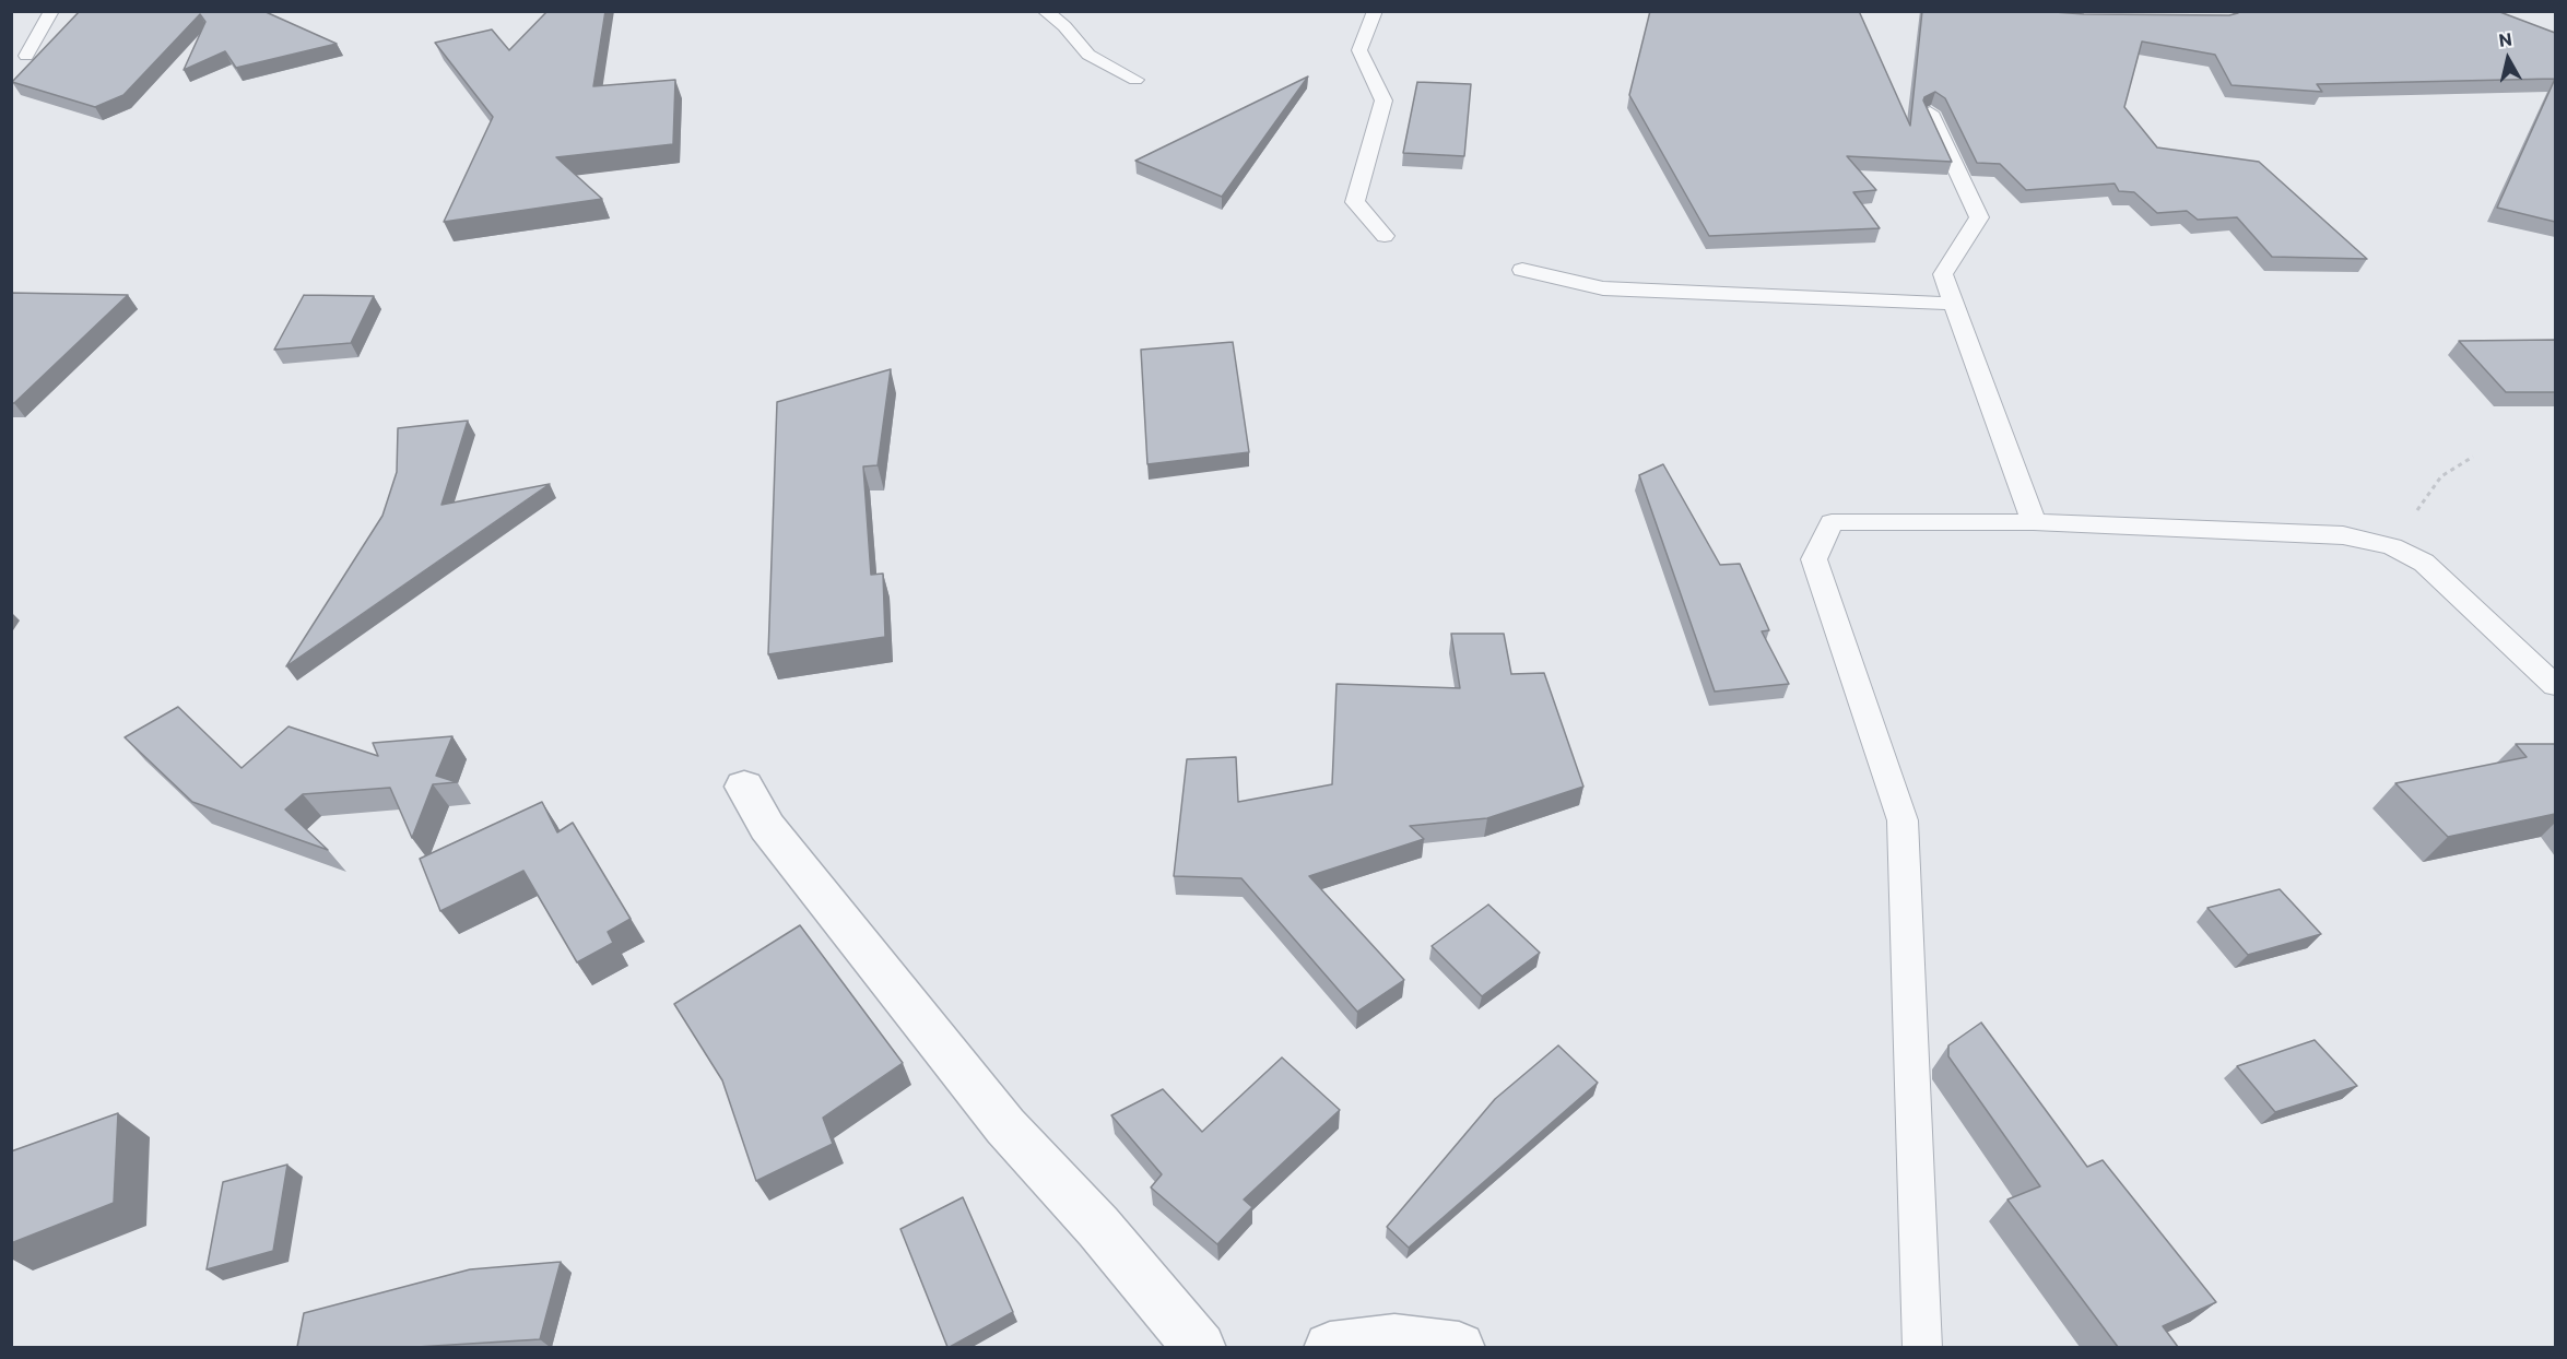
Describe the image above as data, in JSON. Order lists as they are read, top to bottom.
{
  "north": "top"
}
